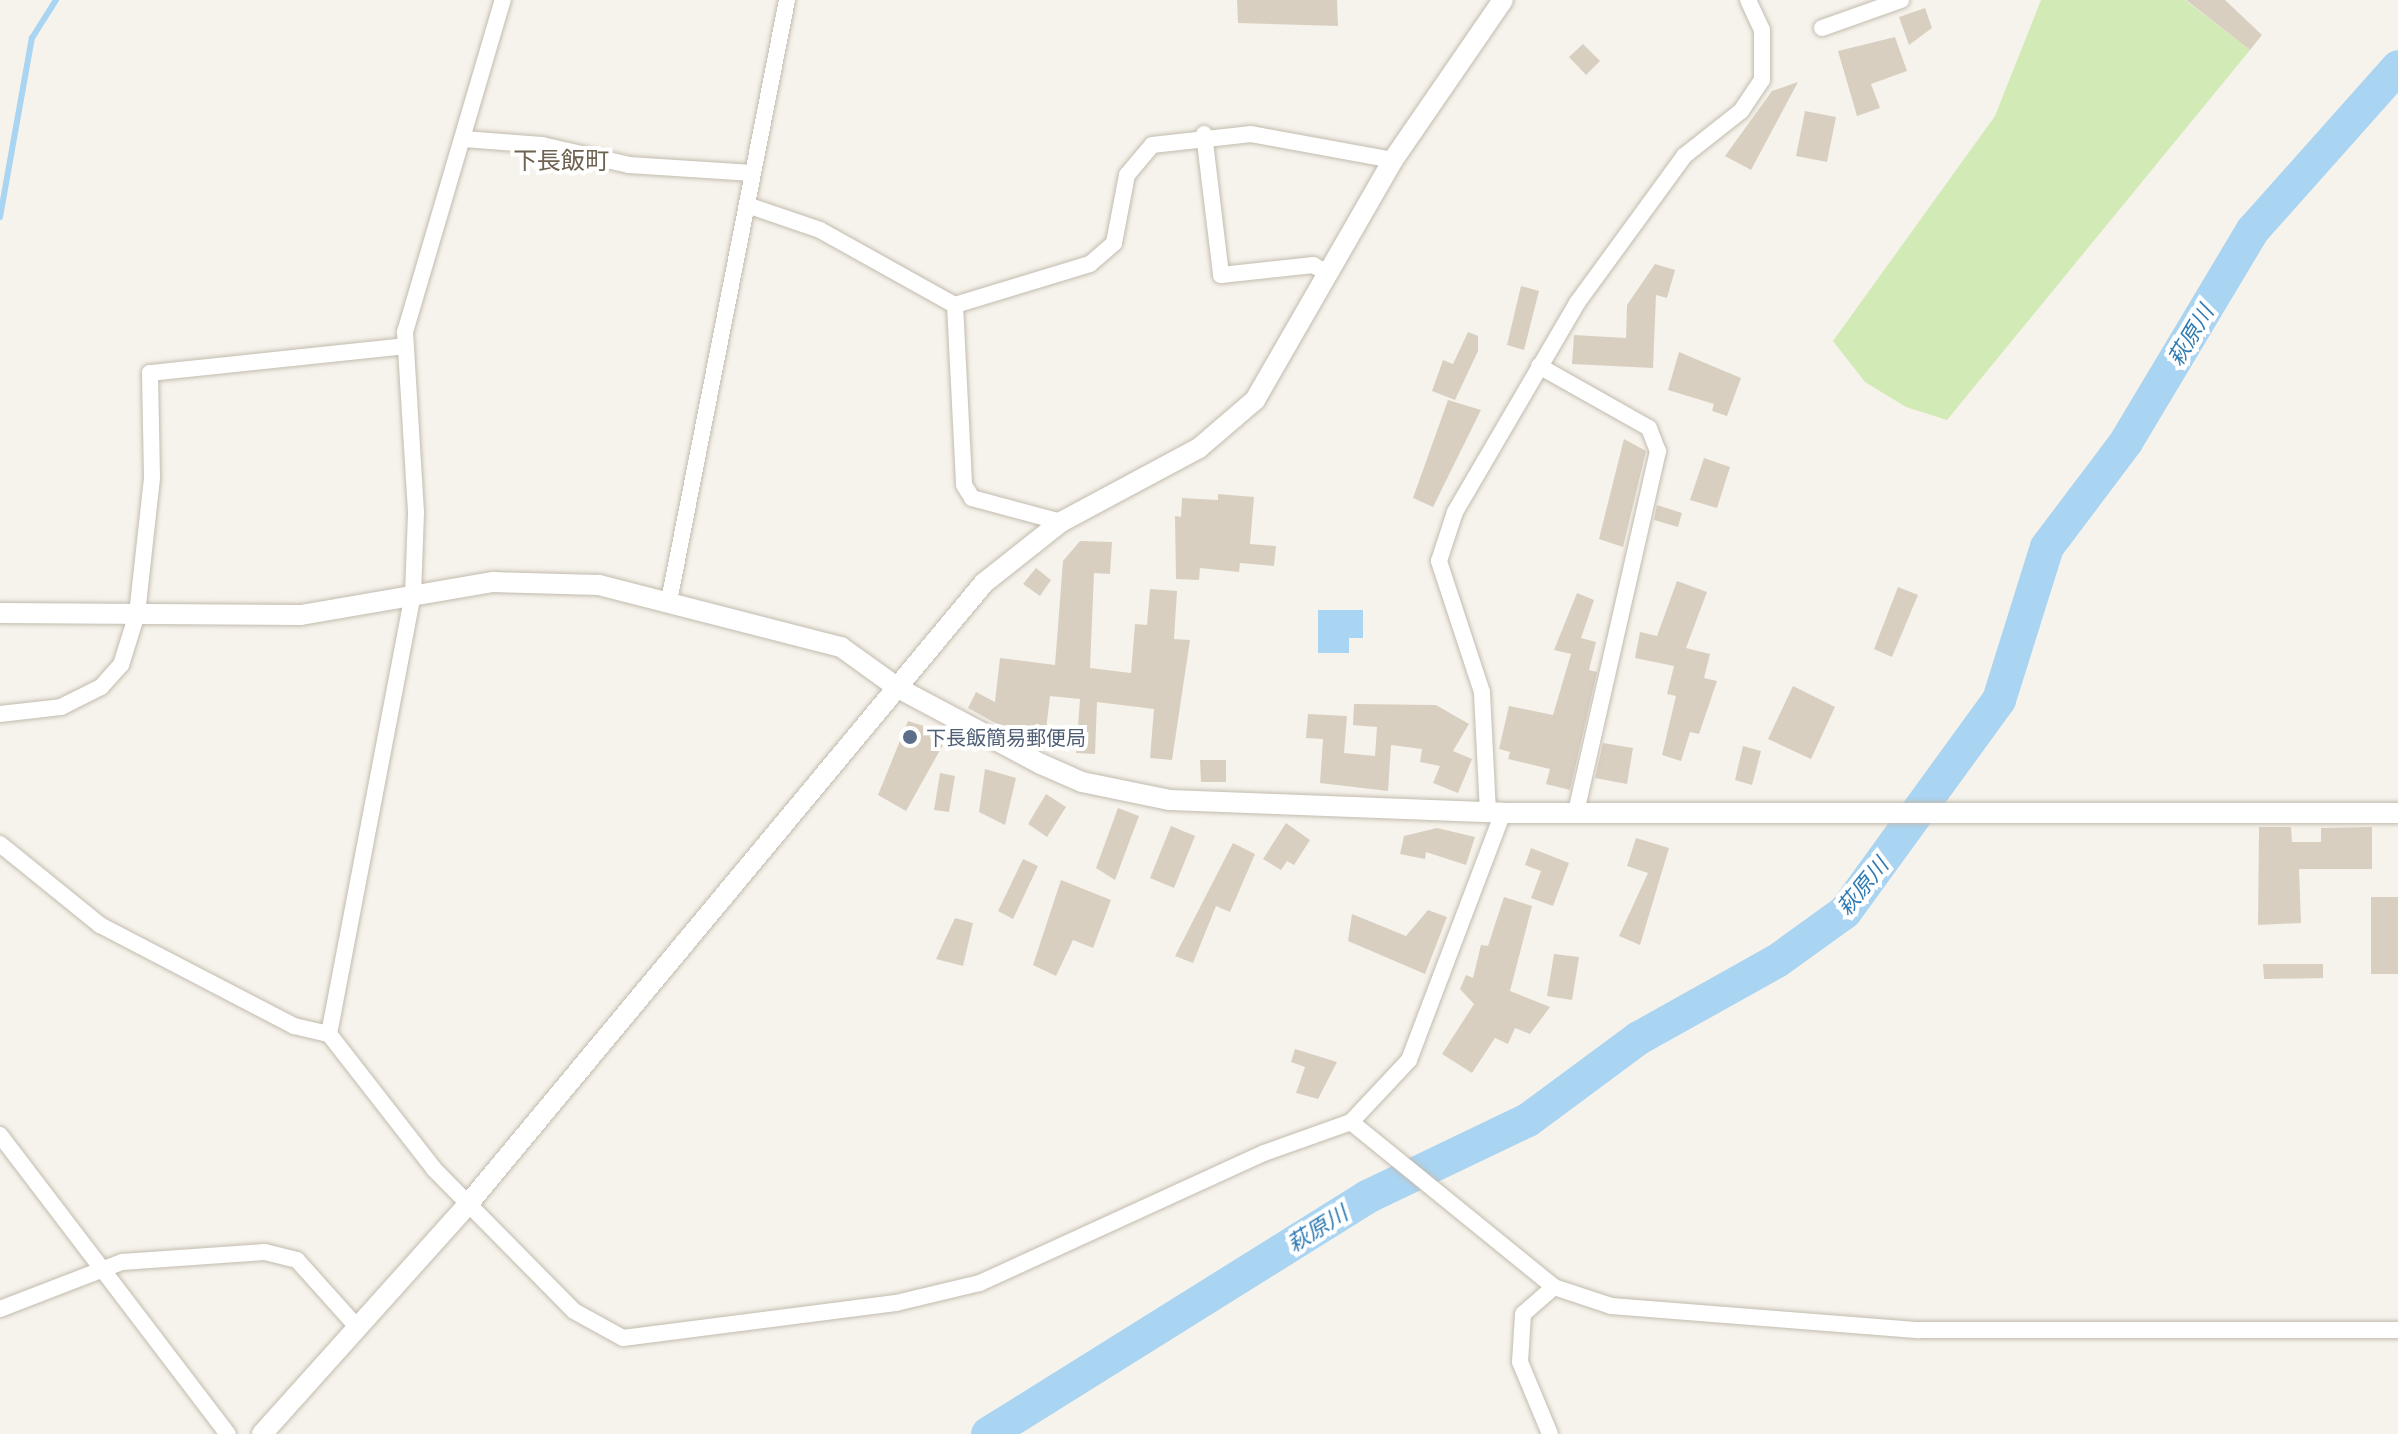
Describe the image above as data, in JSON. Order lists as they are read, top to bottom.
{
  "districts": ["下長飯町"],
  "water": ["萩原川"],
  "places": ["下長飯簡易郵便局"]
}
